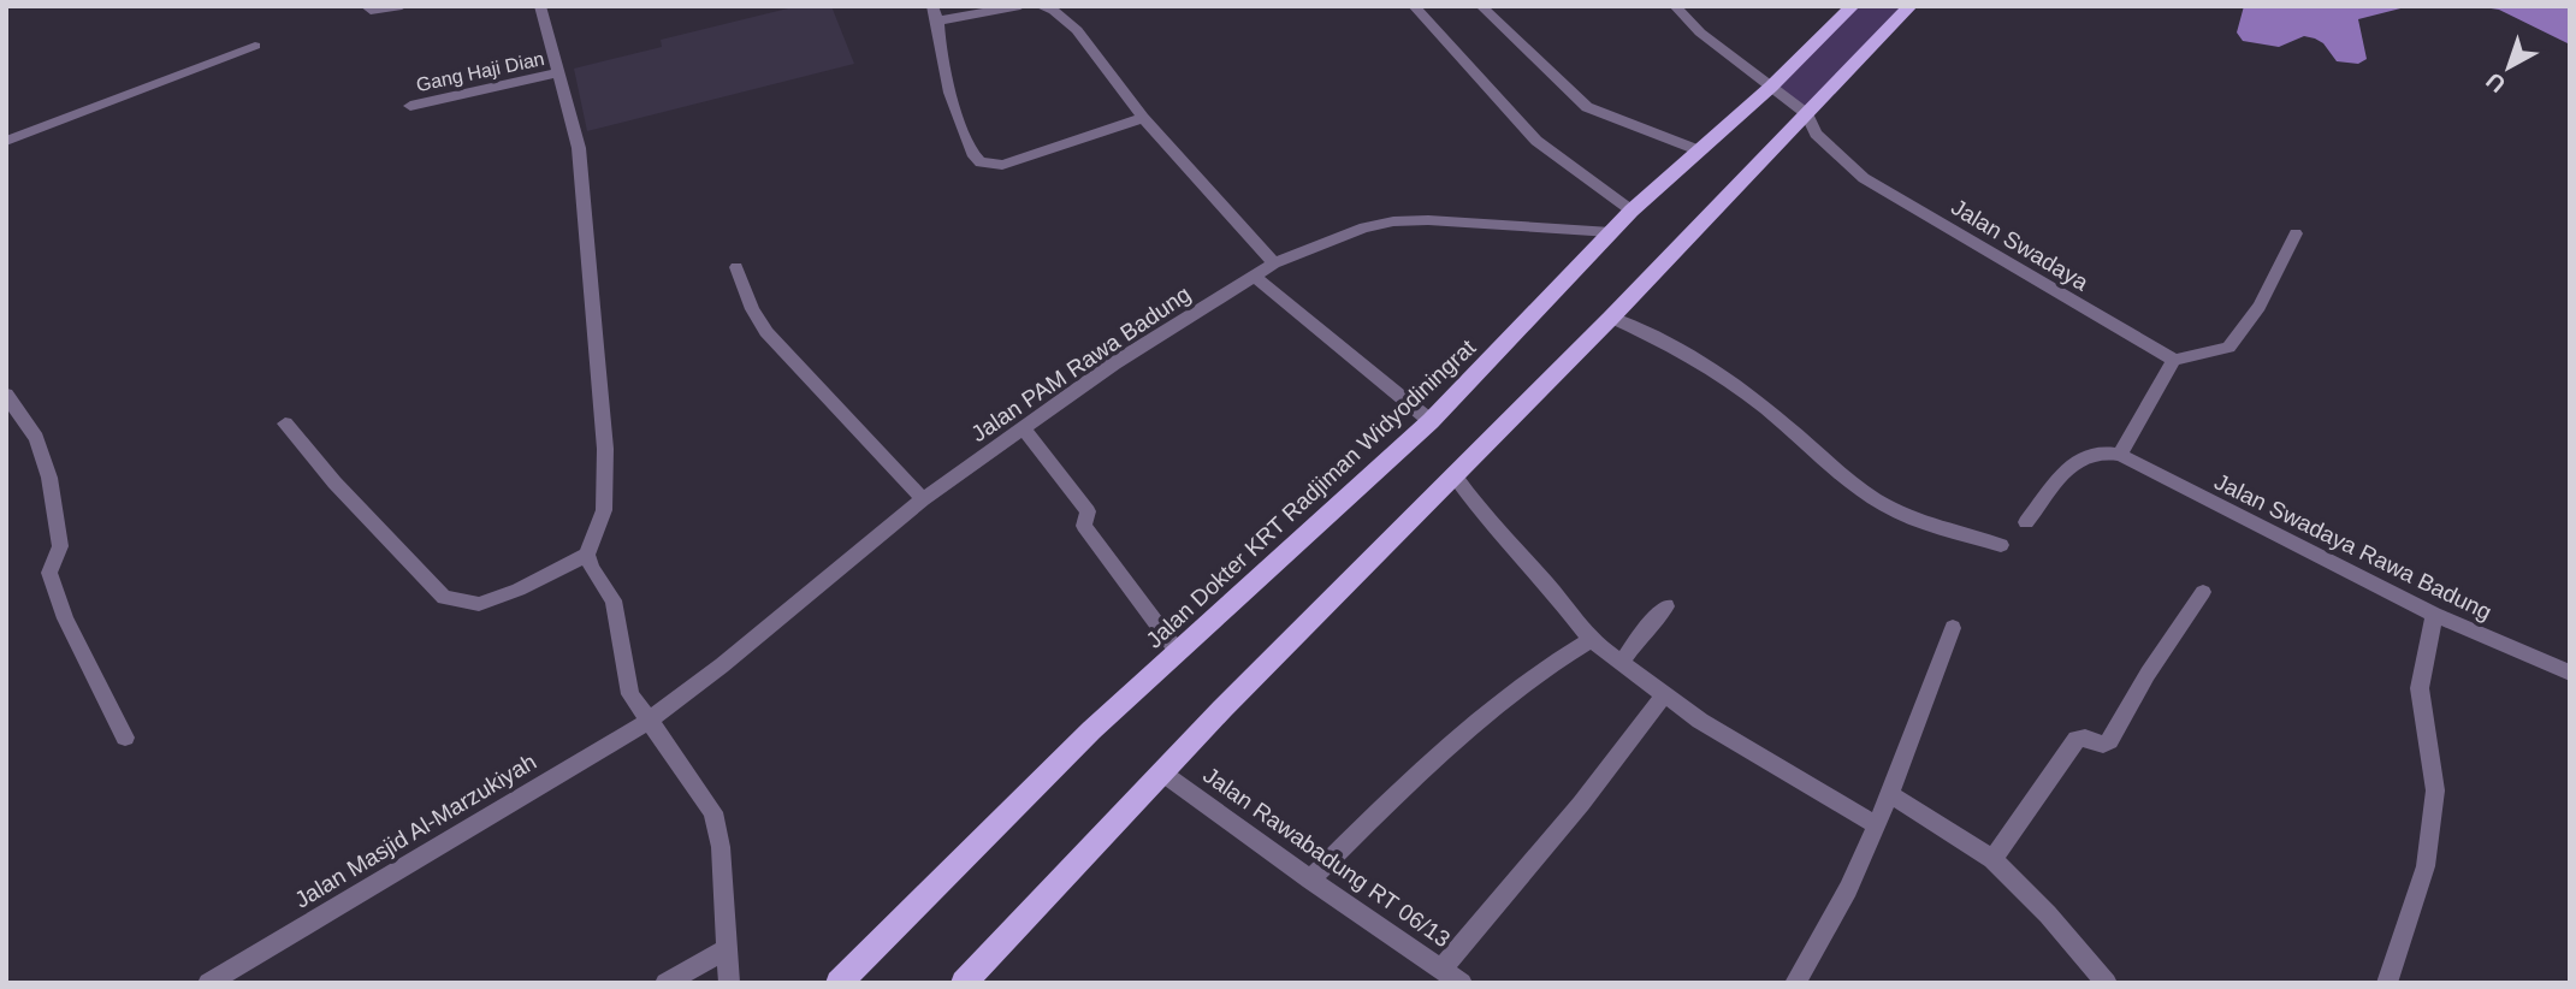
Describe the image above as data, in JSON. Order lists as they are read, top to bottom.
{
  "streets": {
    "main road": ["Jalan Dokter KRT Radjiman Widyodiningrat"],
    "street": [
      "Gang Haji Dian",
      "Jalan Swadaya",
      "Jalan PAM Rawa Badung",
      "Jalan Swadaya Rawa Badung",
      "Jalan Masjid Al-Marzukiyah",
      "Jalan Rawabadung RT 06/13"
    ]
  },
  "crossings": [
    ["Jalan Swadaya", "Jalan Dokter KRT Radjiman Widyodiningrat"],
    ["Jalan PAM Rawa Badung", "Jalan Dokter KRT Radjiman Widyodiningrat"],
    ["Jalan PAM Rawa Badung", "Jalan Masjid Al-Marzukiyah"]
  ],
  "north": "bottom left"
}
